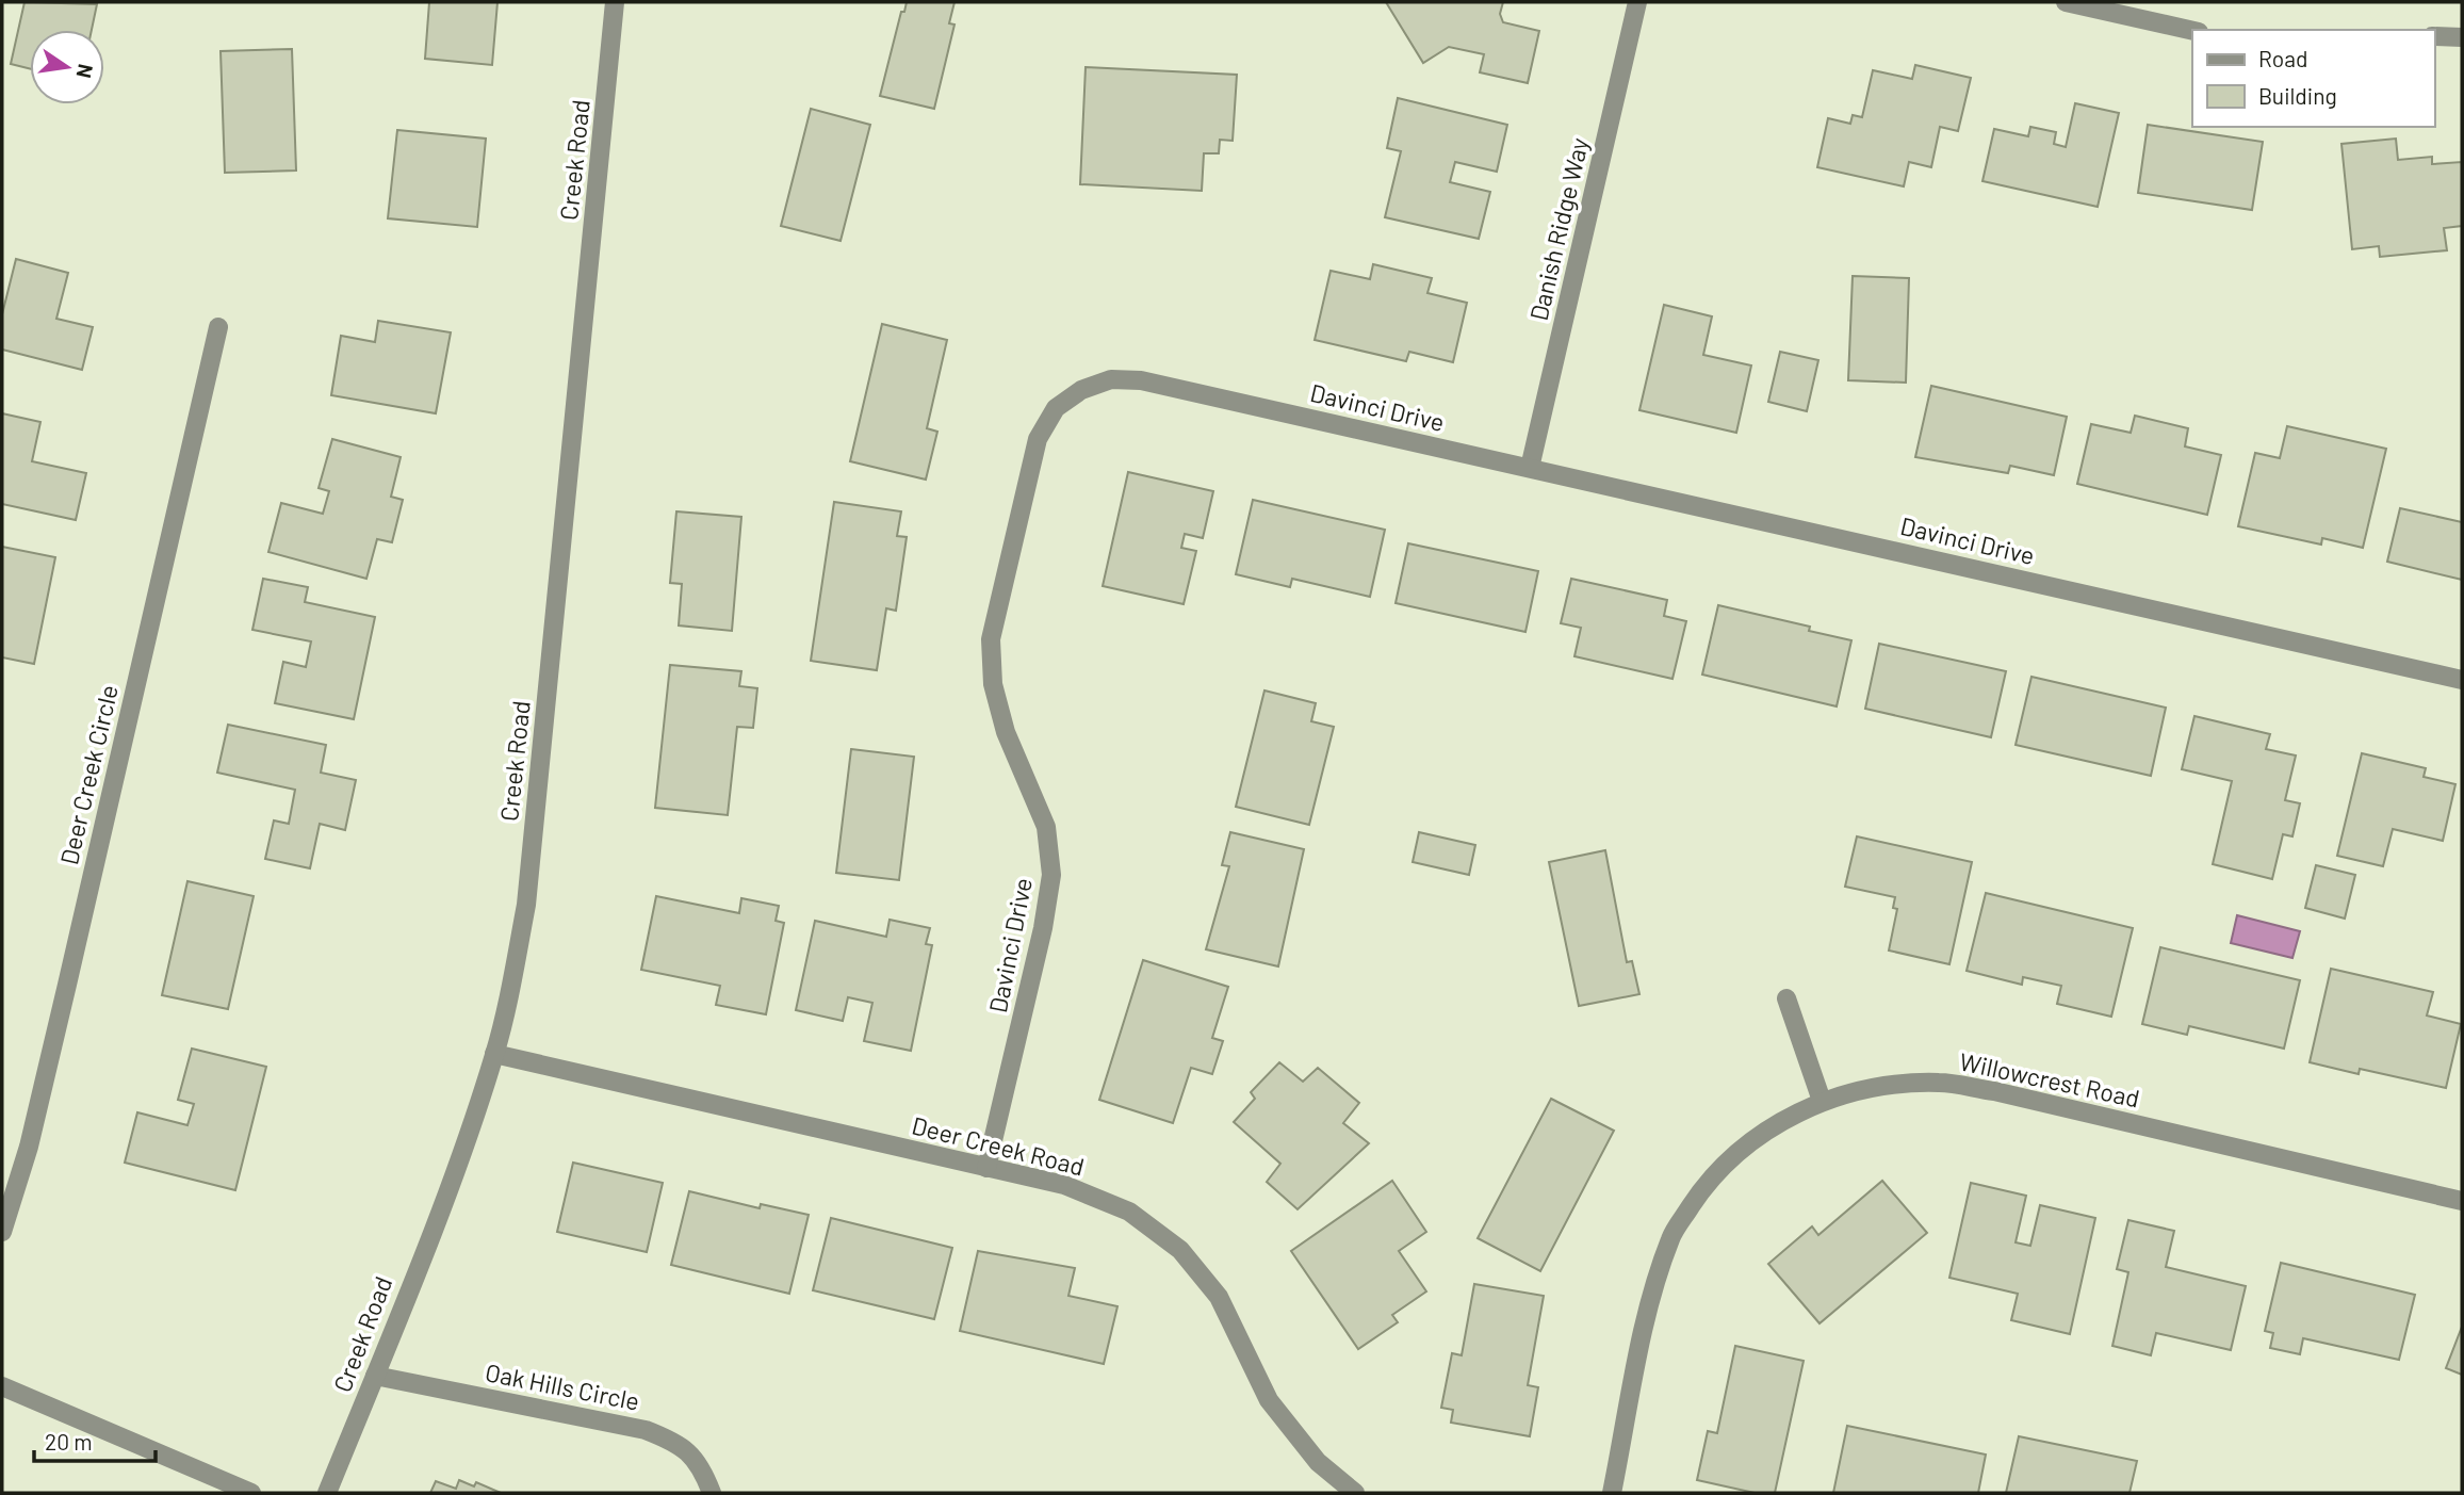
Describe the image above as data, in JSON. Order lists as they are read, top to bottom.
{
  "streets": {
    "street": [
      "Creek Road",
      "Danish Ridge Way",
      "Davinci Drive",
      "Deer Creek Circle",
      "Willowcrest Road",
      "Deer Creek Road",
      "Oak Hills Circle"
    ]
  },
  "crossings": [
    ["Creek Road", "Deer Creek Road"],
    ["Creek Road", "Oak Hills Circle"],
    ["Danish Ridge Way", "Davinci Drive"],
    ["Davinci Drive", "Deer Creek Road"]
  ],
  "legend": ["Road", "Building"],
  "scale_bar": "20 m",
  "north": "right"
}
